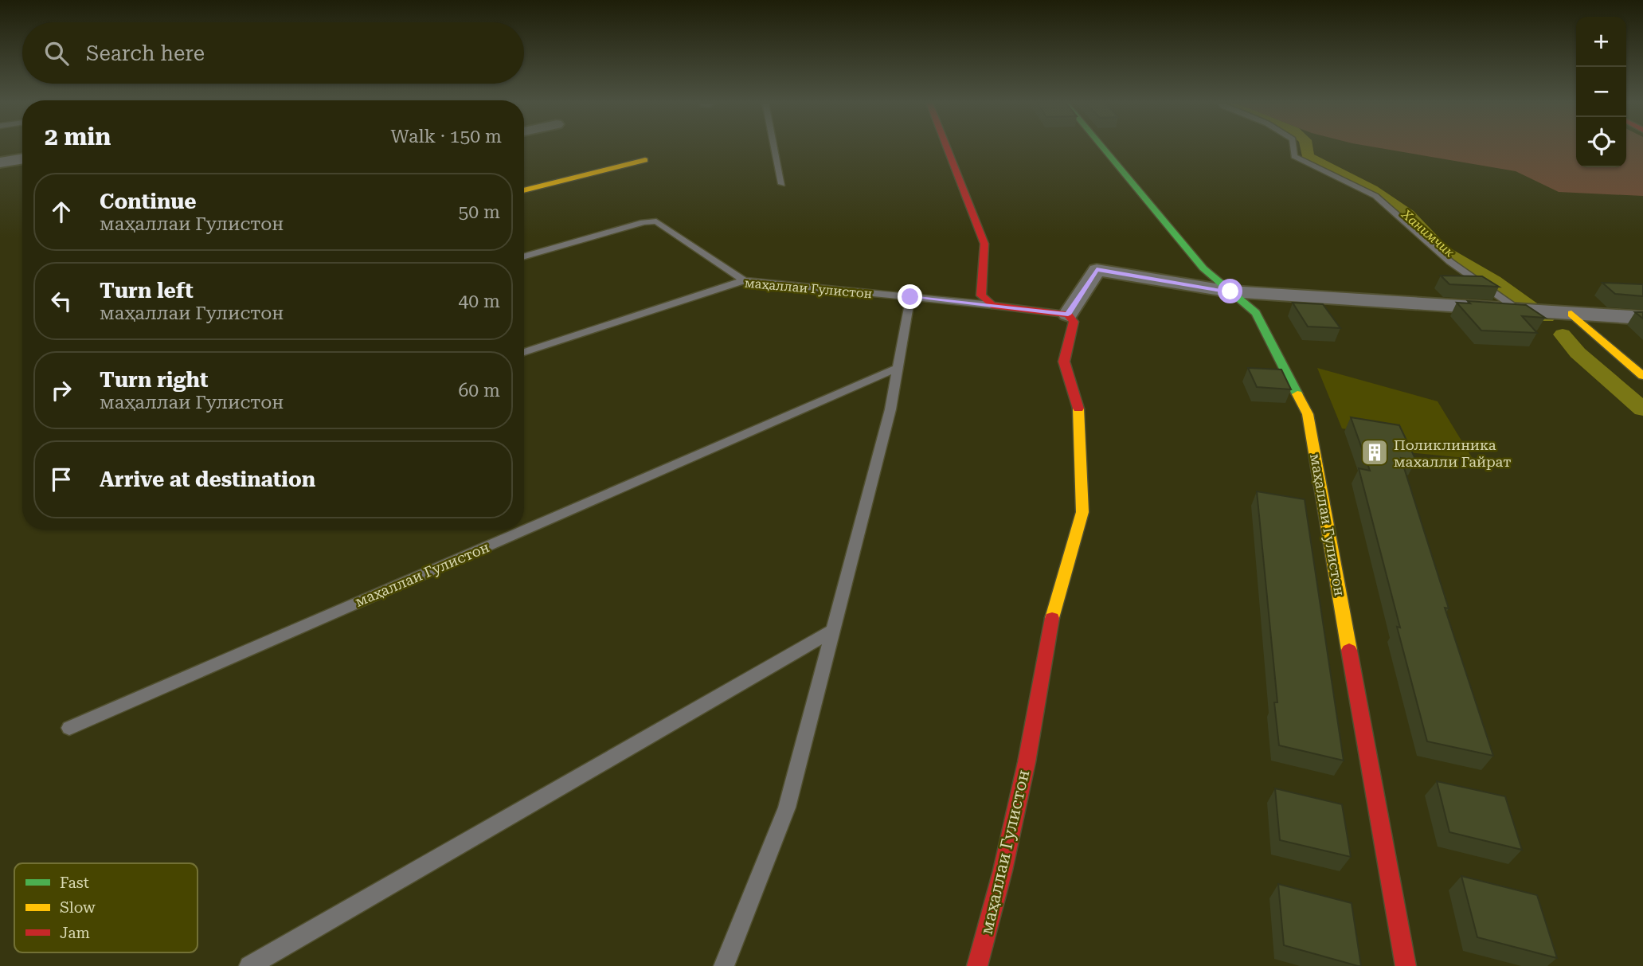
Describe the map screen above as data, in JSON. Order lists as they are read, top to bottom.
{
  "streets": {
    "street": ["маҳаллаи Гулистон"]
  },
  "water": ["Ханимчик"],
  "places": {
    "building": ["Поликлиника махалли Гайрат"]
  },
  "legend": ["Fast", "Slow", "Jam"],
  "page": {
    "map_buttons": ["+", "−"],
    "search": "Search here",
    "heading": ["2 min", "Walk · 150 m"],
    "list": [
      ["Continue", "маҳаллаи Гулистон", "50 m"],
      ["Turn left", "маҳаллаи Гулистон", "40 m"],
      ["Turn right", "маҳаллаи Гулистон", "60 m"],
      "Arrive at destination"
    ]
  }
}
